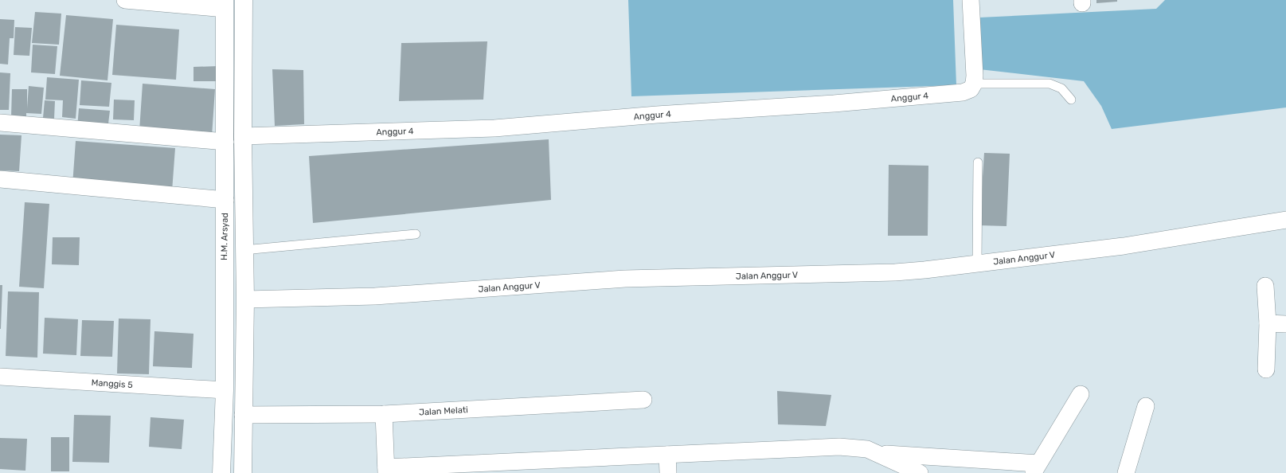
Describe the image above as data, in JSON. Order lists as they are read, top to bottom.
{
  "streets": {
    "street": [
      "Anggur 4",
      "H.M. Arsyad",
      "Jalan Anggur V",
      "Manggis 5",
      "Jalan Melati"
    ]
  },
  "crossings": [
    ["H.M. Arsyad", "Manggis 5"]
  ]
}
